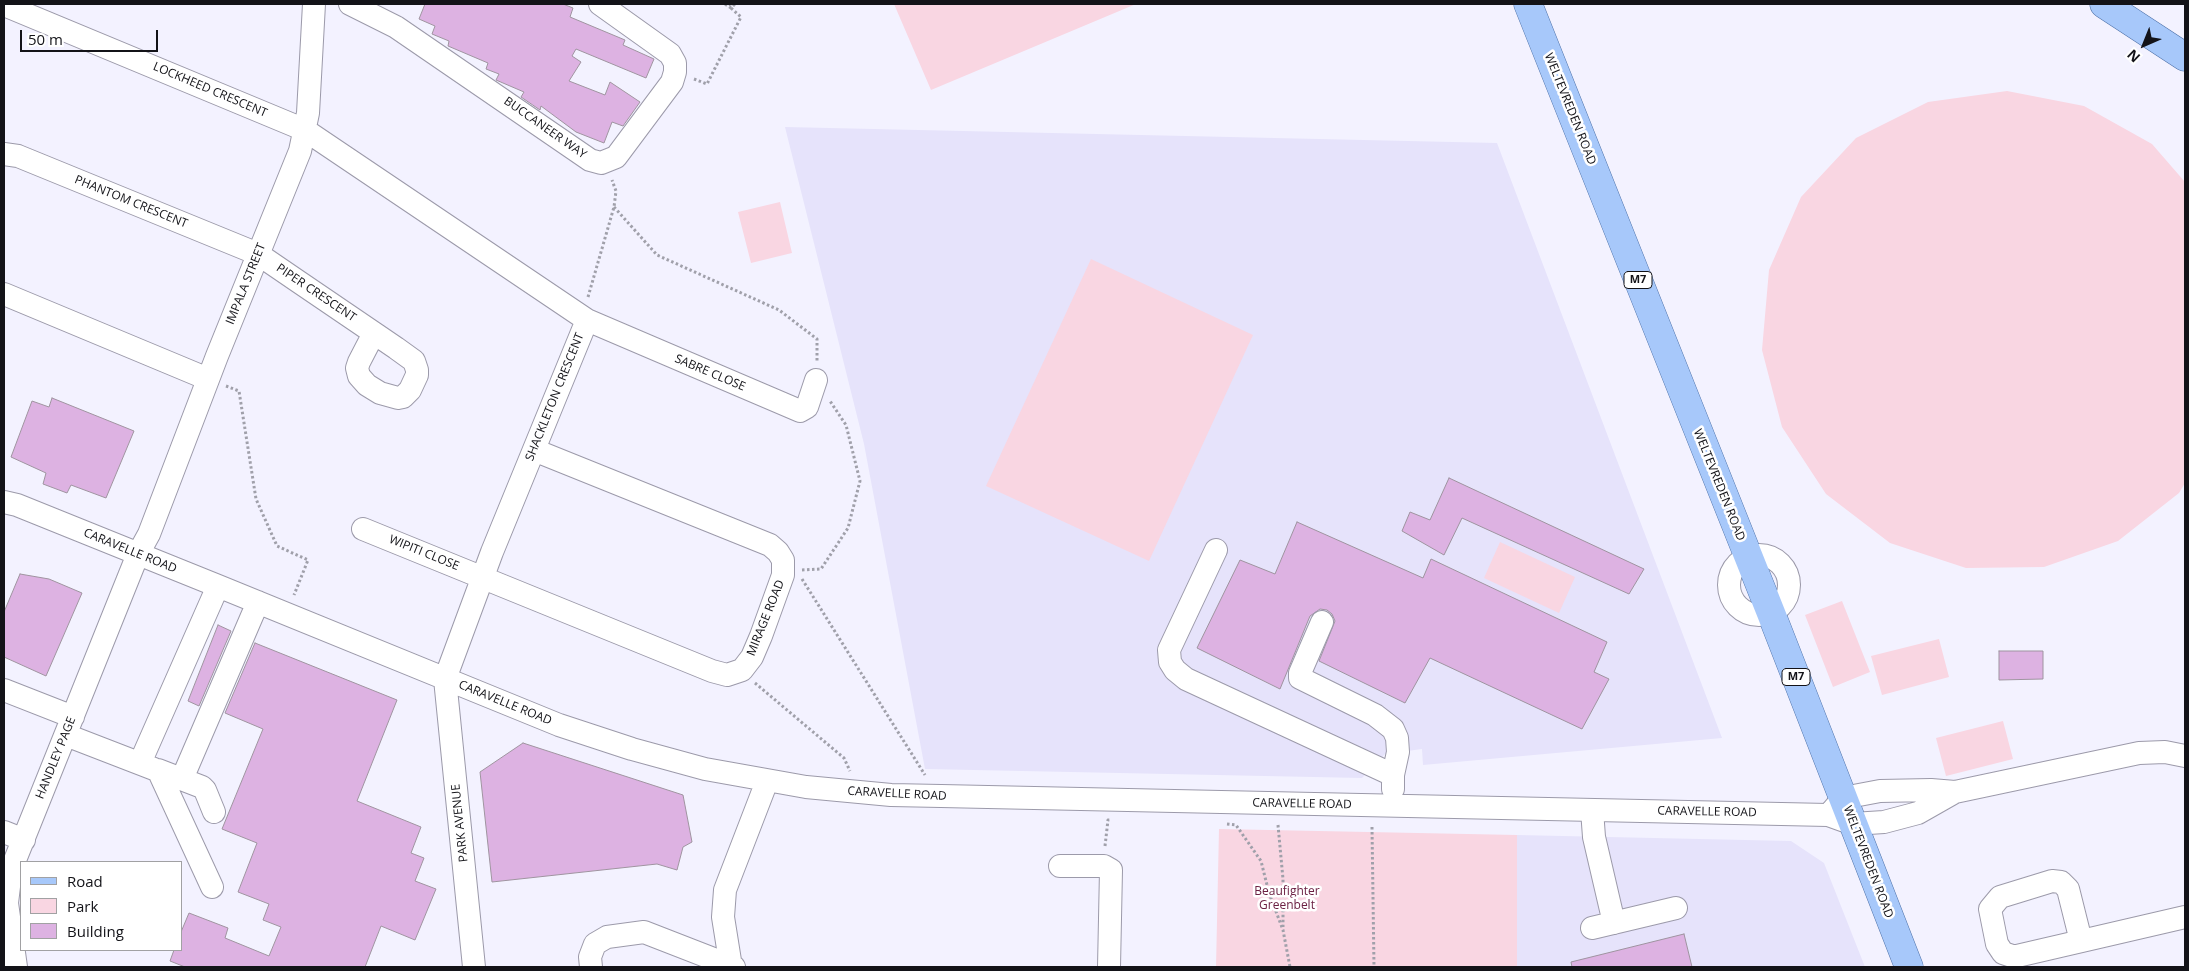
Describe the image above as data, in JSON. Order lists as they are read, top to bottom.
{
  "streets": {
    "main road": ["WELTEVREDEN ROAD", "M7"],
    "street": [
      "LOCKHEED CRESCENT",
      "BUCCANEER WAY",
      "PHANTOM CRESCENT",
      "IMPALA STREET",
      "PIPER CRESCENT",
      "SABRE CLOSE",
      "SHACKLETON CRESCENT",
      "CARAVELLE ROAD",
      "WIPITI CLOSE",
      "MIRAGE ROAD",
      "HANDLEY PAGE",
      "PARK AVENUE"
    ]
  },
  "crossings": [
    ["LOCKHEED CRESCENT", "IMPALA STREET"],
    ["LOCKHEED CRESCENT", "SHACKLETON CRESCENT"],
    ["WELTEVREDEN ROAD", "CARAVELLE ROAD"],
    ["PHANTOM CRESCENT", "IMPALA STREET"],
    ["PHANTOM CRESCENT", "PIPER CRESCENT"],
    ["IMPALA STREET", "PIPER CRESCENT"],
    ["IMPALA STREET", "SHACKLETON CRESCENT"],
    ["IMPALA STREET", "CARAVELLE ROAD"],
    ["IMPALA STREET", "HANDLEY PAGE"],
    ["SABRE CLOSE", "SHACKLETON CRESCENT"],
    ["SHACKLETON CRESCENT", "CARAVELLE ROAD"],
    ["SHACKLETON CRESCENT", "WIPITI CLOSE"],
    ["SHACKLETON CRESCENT", "MIRAGE ROAD"],
    ["SHACKLETON CRESCENT", "PARK AVENUE"],
    ["CARAVELLE ROAD", "HANDLEY PAGE"],
    ["CARAVELLE ROAD", "PARK AVENUE"],
    ["WIPITI CLOSE", "MIRAGE ROAD"]
  ],
  "parks": ["Beaufighter Greenbelt"],
  "legend": ["Road", "Park", "Building"],
  "scale_bar": "50 m",
  "north": "bottom left"
}
